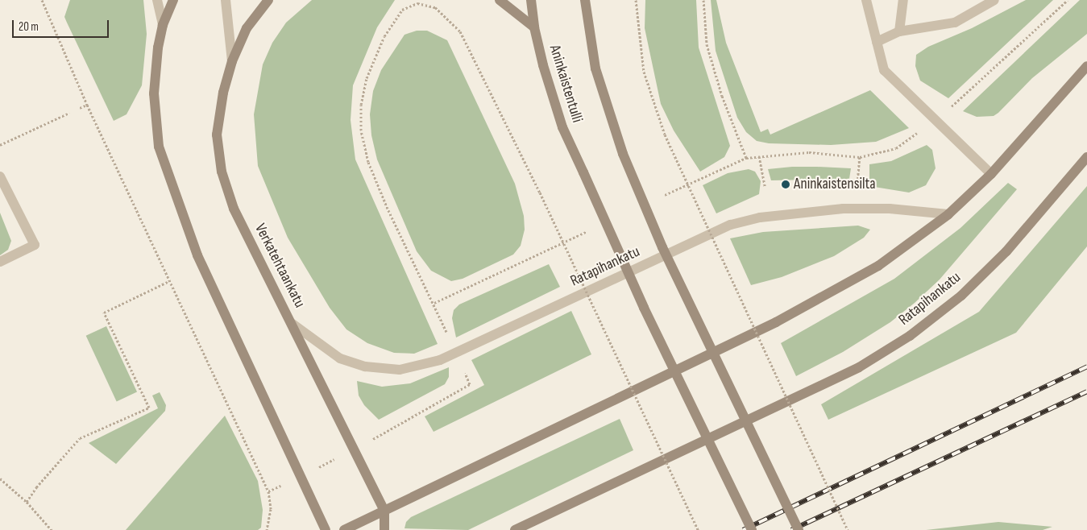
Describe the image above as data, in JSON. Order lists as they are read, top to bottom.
{
  "streets": {
    "main road": ["Aninkaistentulli", "Verkatehtaankatu", "Ratapihankatu"]
  },
  "crossings": [
    ["Verkatehtaankatu", "Ratapihankatu"]
  ],
  "places": ["Aninkaistensilta"],
  "scale_bar": "20 m"
}
